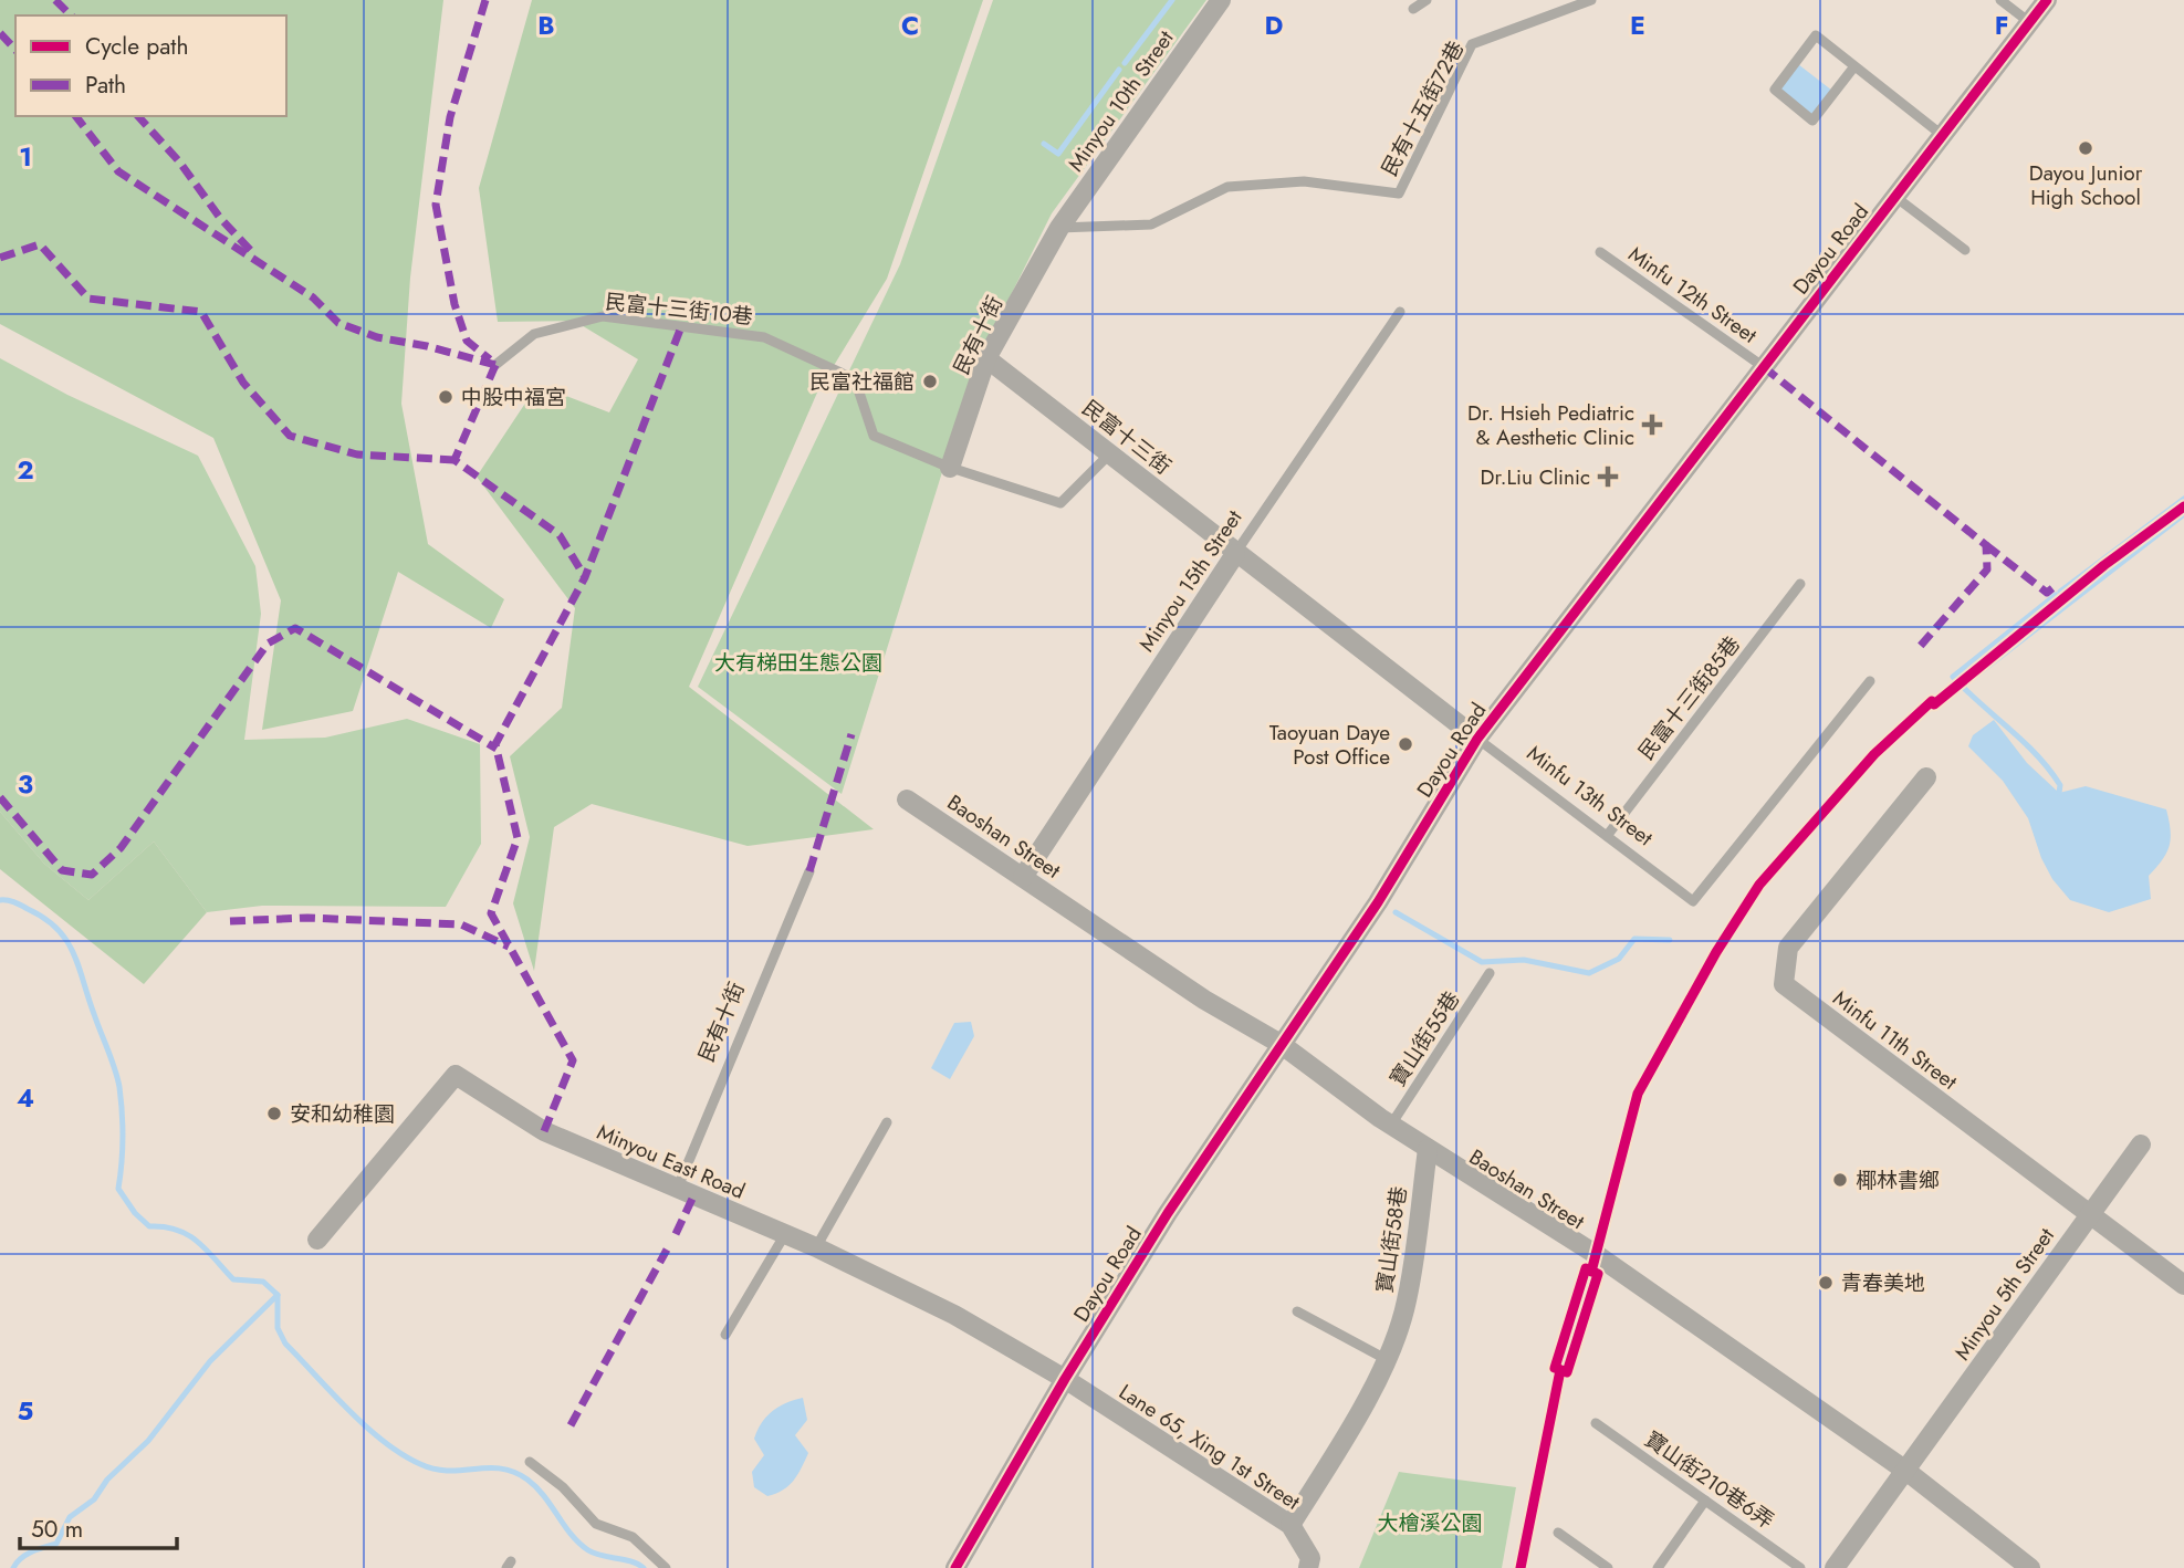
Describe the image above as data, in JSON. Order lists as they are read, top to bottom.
{
  "streets": {
    "street": [
      "Minyou 10th Street",
      "Dayou Road",
      "民有十街",
      "民富十三街",
      "Minyou 15th Street",
      "Minfu 13th Street",
      "Baoshan Street",
      "Minfu 11th Street",
      "Minyou East Road",
      "寶山街58巷",
      "Minyou 5th Street",
      "Lane 65, Xing 1st Street"
    ],
    "lane": [
      "民有十五街72巷",
      "Minfu 12th Street",
      "民富十三街10巷",
      "民富十三街85巷",
      "寶山街55巷",
      "寶山街210巷6弄"
    ]
  },
  "crossings": [
    ["Minyou 10th Street", "民有十五街72巷"],
    ["Minyou 10th Street", "民有十街"],
    ["民有十五街72巷", "民有十街"],
    ["Dayou Road", "Minfu 12th Street"],
    ["Dayou Road", "Minfu 13th Street"],
    ["Dayou Road", "Baoshan Street"],
    ["Dayou Road", "Minyou East Road"],
    ["Dayou Road", "Lane 65, Xing 1st Street"],
    ["民富十三街10巷", "民有十街"],
    ["民富十三街10巷", "民富十三街"],
    ["民有十街", "民富十三街"],
    ["民有十街", "Minyou East Road"],
    ["民富十三街", "Minyou 15th Street"],
    ["民富十三街", "Minfu 13th Street"],
    ["Minyou 15th Street", "Minfu 13th Street"],
    ["Minyou 15th Street", "Baoshan Street"],
    ["民富十三街85巷", "Minfu 13th Street"],
    ["Baoshan Street", "寶山街55巷"],
    ["Baoshan Street", "寶山街58巷"],
    ["Baoshan Street", "Minyou 5th Street"],
    ["Minfu 11th Street", "Minyou 5th Street"],
    ["Minyou East Road", "Lane 65, Xing 1st Street"],
    ["寶山街58巷", "Lane 65, Xing 1st Street"]
  ],
  "parks": ["大有梯田生態公園", "大檜溪公園"],
  "places": {
    "other": [
      "Dayou Junior High School",
      "民富社福館",
      "中股中福宮",
      "Taoyuan Daye Post Office",
      "安和幼稚園",
      "椰林書鄉",
      "青春美地"
    ],
    "health": ["Dr. Hsieh Pediatric & Aesthetic Clinic", "Dr.Liu Clinic"]
  },
  "legend": ["Cycle path", "Path"],
  "scale_bar": "50 m",
  "grid": {
    "columns": [
      "B",
      "C",
      "D",
      "E",
      "F"
    ],
    "rows": [
      "1",
      "2",
      "3",
      "4",
      "5"
    ]
  }
}
